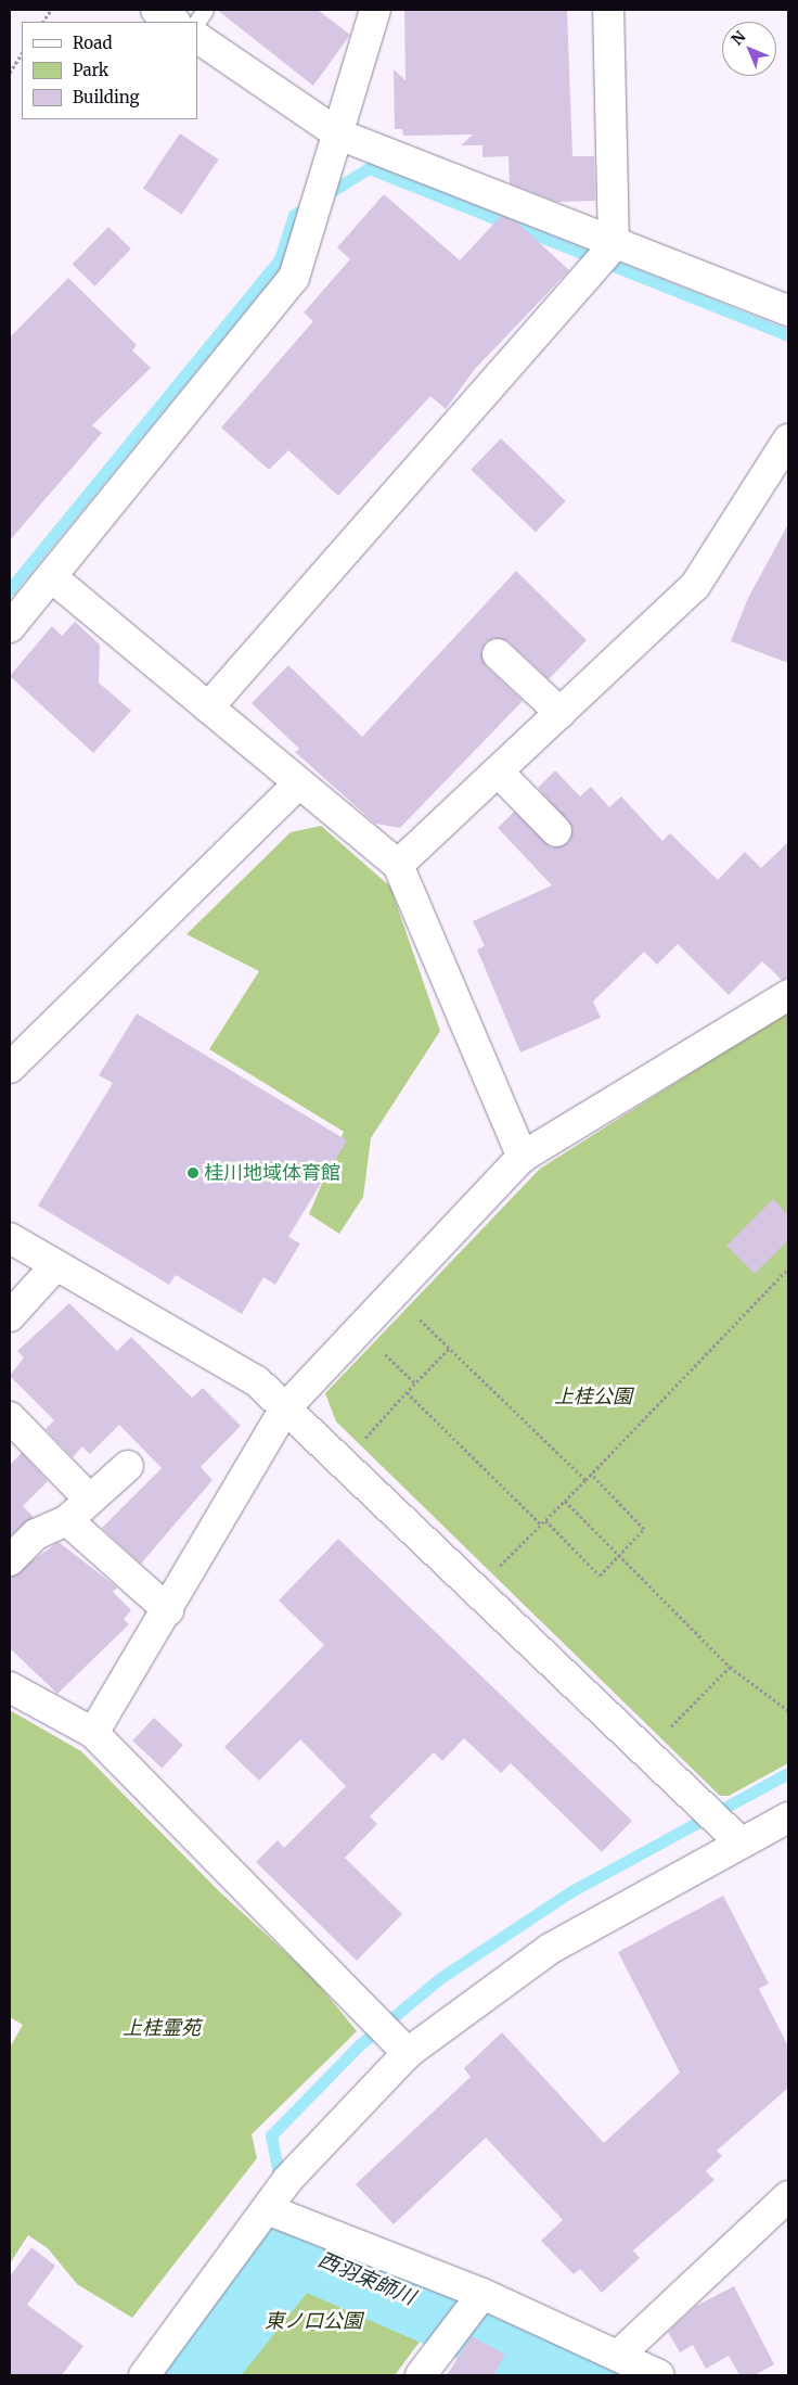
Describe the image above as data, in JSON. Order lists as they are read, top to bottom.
{
  "water": ["西羽束師川"],
  "parks": ["上桂公園", "上桂霊苑", "東ノ口公園"],
  "places": ["桂川地域体育館"],
  "legend": ["Road", "Park", "Building"],
  "north": "top left"
}
